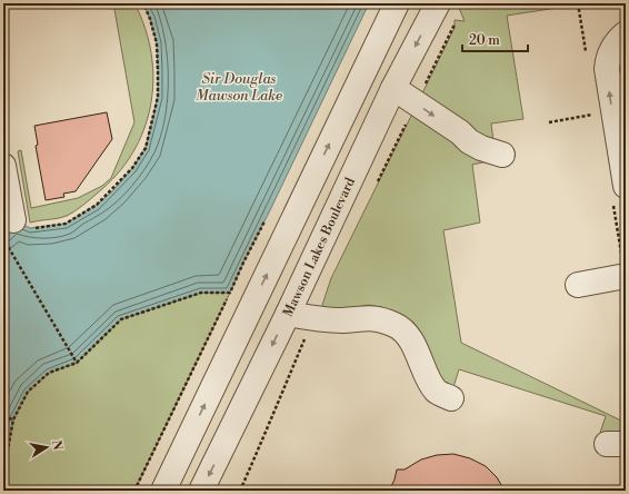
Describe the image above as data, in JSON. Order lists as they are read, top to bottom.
{
  "streets": {
    "street": ["Mawson Lakes Boulevard"]
  },
  "water": ["Sir Douglas Mawson Lake"],
  "scale_bar": "20 m",
  "north": "right"
}
